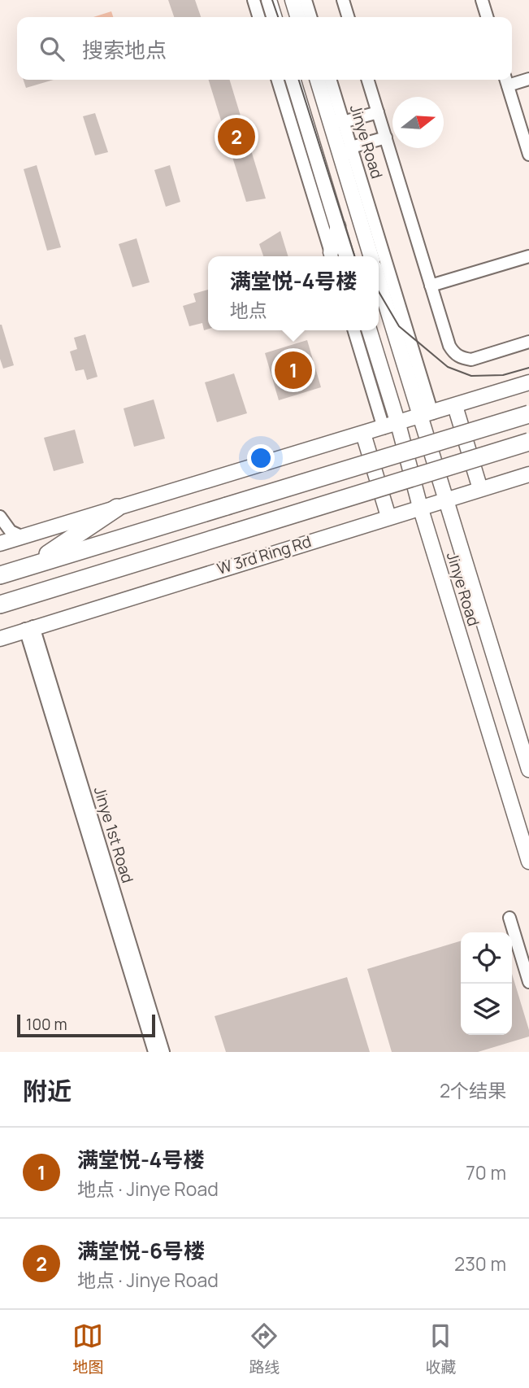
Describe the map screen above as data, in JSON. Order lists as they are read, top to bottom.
{
  "streets": {
    "highway": ["W 3rd Ring Rd"],
    "main road": ["Jinye Road"],
    "street": ["Jinye 1st Road"]
  },
  "crossings": [
    ["Jinye Road", "W 3rd Ring Rd"],
    ["W 3rd Ring Rd", "Jinye 1st Road"]
  ],
  "scale_bar": "100 m",
  "north": "right",
  "page": {
    "search": "搜索地点",
    "pins": ["2", "1"],
    "popup": ["满堂悦-4号楼", "地点"],
    "scale": "100 m",
    "heading": ["附近", "2个结果"],
    "list": [
      {
        "mark": "1",
        "name": "满堂悦-4号楼",
        "note": "地点 · Jinye Road",
        "value": "70 m"
      },
      {
        "mark": "2",
        "name": "满堂悦-6号楼",
        "note": "地点 · Jinye Road",
        "value": "230 m"
      }
    ],
    "nav": ["地图", "路线", "收藏"]
  }
}
